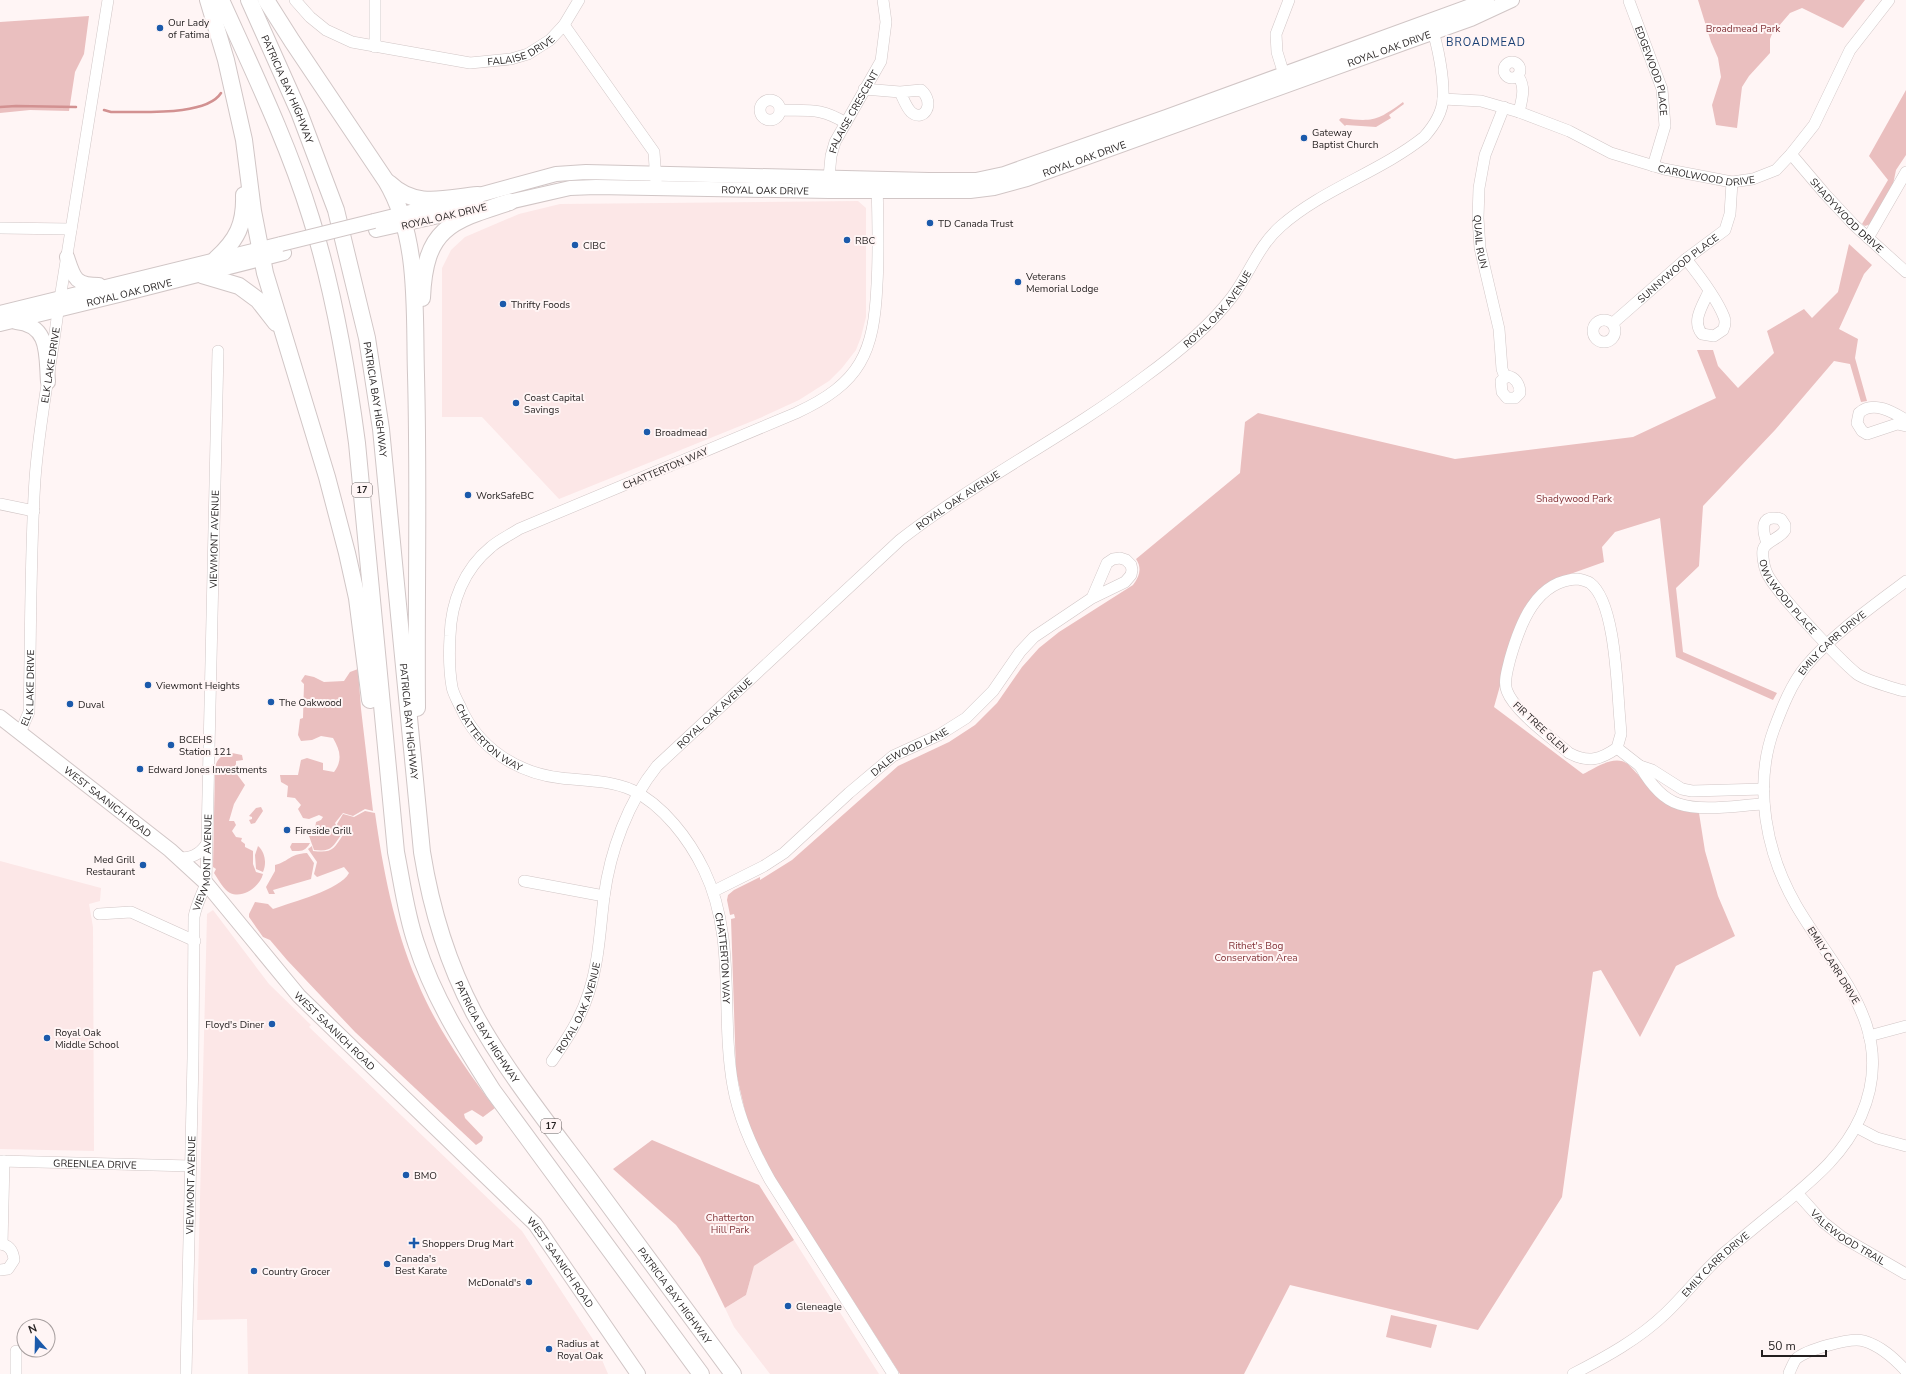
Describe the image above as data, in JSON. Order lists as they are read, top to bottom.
{
  "streets": {
    "highway": ["PATRICIA BAY HIGHWAY", "17"],
    "main road": ["ROYAL OAK DRIVE", "WEST SAANICH ROAD"],
    "street": [
      "FALAISE DRIVE",
      "EDGEWOOD PLACE",
      "FALAISE CRESCENT",
      "CAROLWOOD DRIVE",
      "SHADYWOOD DRIVE",
      "QUAIL RUN",
      "SUNNYWOOD PLACE",
      "ROYAL OAK AVENUE",
      "ELK LAKE DRIVE",
      "CHATTERTON WAY",
      "VIEWMONT AVENUE",
      "OWLWOOD PLACE",
      "EMILY CARR DRIVE",
      "FIR TREE GLEN",
      "DALEWOOD LANE",
      "GREENLEA DRIVE",
      "VALEWOOD TRAIL"
    ]
  },
  "crossings": [
    ["FALAISE DRIVE", "ROYAL OAK DRIVE"],
    ["ROYAL OAK DRIVE", "FALAISE CRESCENT"],
    ["ROYAL OAK DRIVE", "ROYAL OAK AVENUE"],
    ["ROYAL OAK DRIVE", "ELK LAKE DRIVE"],
    ["ROYAL OAK DRIVE", "CHATTERTON WAY"],
    ["EDGEWOOD PLACE", "CAROLWOOD DRIVE"],
    ["CAROLWOOD DRIVE", "SHADYWOOD DRIVE"],
    ["CAROLWOOD DRIVE", "QUAIL RUN"],
    ["CAROLWOOD DRIVE", "SUNNYWOOD PLACE"],
    ["CAROLWOOD DRIVE", "ROYAL OAK AVENUE"],
    ["ROYAL OAK AVENUE", "CHATTERTON WAY"],
    ["ELK LAKE DRIVE", "WEST SAANICH ROAD"],
    ["CHATTERTON WAY", "DALEWOOD LANE"],
    ["VIEWMONT AVENUE", "WEST SAANICH ROAD"],
    ["VIEWMONT AVENUE", "GREENLEA DRIVE"],
    ["OWLWOOD PLACE", "EMILY CARR DRIVE"],
    ["EMILY CARR DRIVE", "VALEWOOD TRAIL"]
  ],
  "districts": ["BROADMEAD"],
  "parks": [
    "Broadmead Park",
    "Shadywood Park",
    "Rithet's Bog Conservation Area",
    "Chatterton Hill Park"
  ],
  "places": {
    "other": [
      "Our Lady of Fatima",
      "Gateway Baptist Church",
      "TD Canada Trust",
      "RBC",
      "CIBC",
      "Veterans Memorial Lodge",
      "Thrifty Foods",
      "Coast Capital Savings",
      "Broadmead",
      "WorkSafeBC",
      "Viewmont Heights",
      "The Oakwood",
      "Duval",
      "BCEHS Station 121",
      "Edward Jones Investments",
      "Fireside Grill",
      "Med Grill Restaurant",
      "Floyd's Diner",
      "Royal Oak Middle School",
      "BMO",
      "Canada's Best Karate",
      "Country Grocer",
      "McDonald's",
      "Gleneagle",
      "Radius at Royal Oak"
    ],
    "health": ["Shoppers Drug Mart"]
  },
  "scale_bar": "50 m",
  "north": "top"
}
